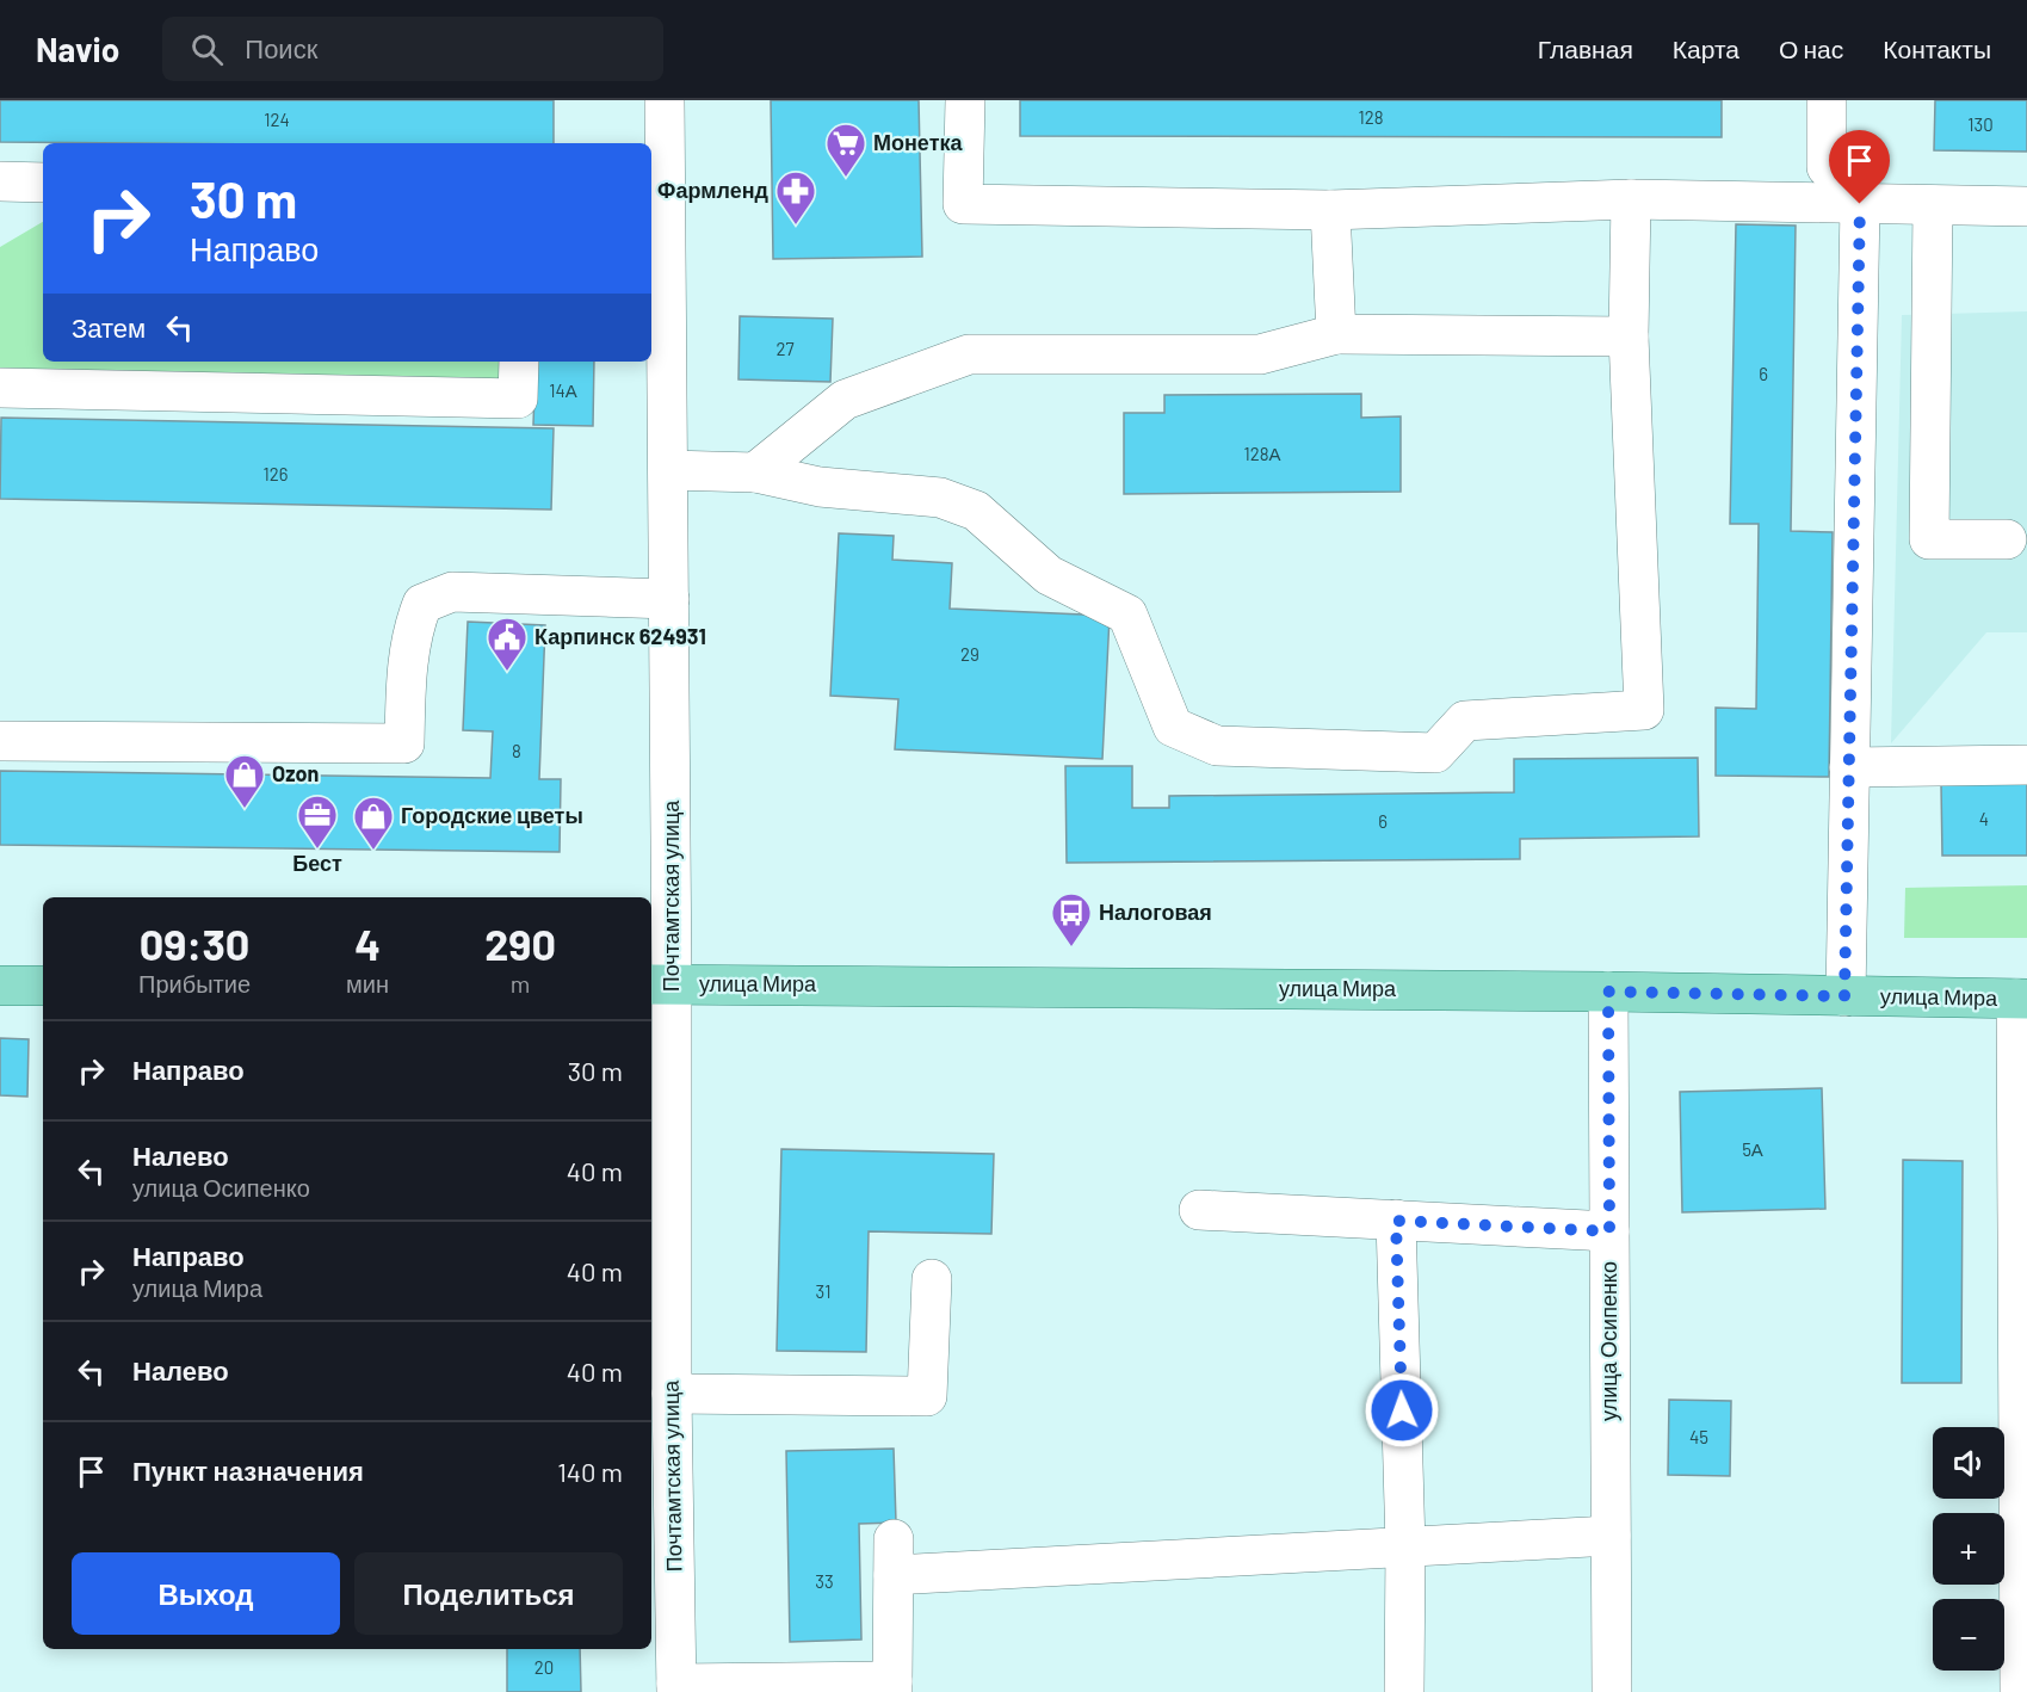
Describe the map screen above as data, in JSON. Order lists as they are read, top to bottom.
{
  "streets": {
    "main road": ["улица Мира"],
    "street": ["Почтамтская улица", "улица Осипенко"]
  },
  "crossings": [
    ["Почтамтская улица", "улица Мира"],
    ["улица Мира", "улица Осипенко"]
  ],
  "places": {
    "supermarket": ["Монетка"],
    "pharmacy": ["Фармленд"],
    "public building": ["Карпинск 624931"],
    "shop": ["Ozon", "Городские цветы"],
    "office": ["Бест"],
    "bus stop": ["Налоговая"]
  },
  "house_numbers": [
    "128",
    "124",
    "130",
    "27",
    "6",
    "14А",
    "128А",
    "126",
    "29",
    "8",
    "4",
    "6",
    "5А",
    "31",
    "45",
    "33",
    "20"
  ],
  "page": {
    "header": "Navio",
    "search": "Поиск",
    "nav": [
      "Главная",
      "Карта",
      "О нас",
      "Контакты"
    ],
    "turn": ["30 m", "Направо"],
    "then": "Затем",
    "eta": [
      "09:30",
      "Прибытие",
      "4",
      "мин",
      "290",
      "m"
    ],
    "list": [
      {
        "name": "Направо",
        "value": "30 m"
      },
      {
        "name": "Налево",
        "note": "улица Осипенко",
        "value": "40 m"
      },
      {
        "name": "Направо",
        "note": "улица Мира",
        "value": "40 m"
      },
      {
        "name": "Налево",
        "value": "40 m"
      },
      {
        "name": "Пункт назначения",
        "value": "140 m"
      }
    ],
    "map_buttons": ["+", "−"],
    "buttons": ["Выход", "Поделиться"]
  }
}
